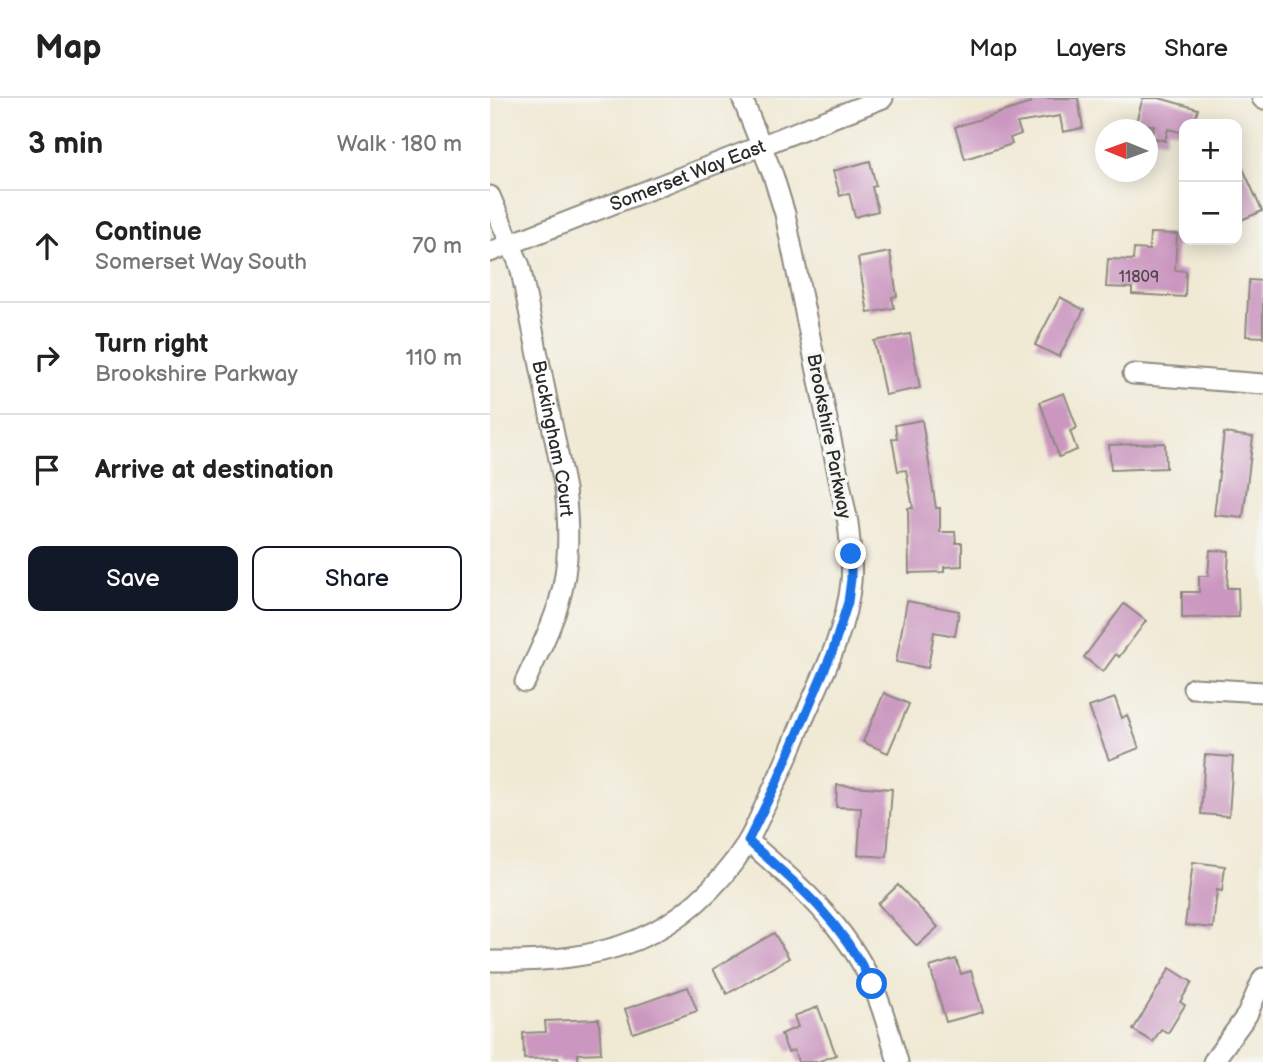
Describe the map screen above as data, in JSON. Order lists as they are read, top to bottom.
{
  "streets": {
    "street": ["Somerset Way East", "Brookshire Parkway", "Buckingham Court"]
  },
  "crossings": [
    ["Somerset Way East", "Brookshire Parkway"],
    ["Somerset Way East", "Buckingham Court"]
  ],
  "house_numbers": ["11809"],
  "north": "left",
  "page": {
    "header": "Map",
    "nav": ["Map", "Layers", "Share"],
    "heading": ["3 min", "Walk · 180 m"],
    "map_buttons": ["+", "−"],
    "list": [
      ["Continue", "Somerset Way South", "70 m"],
      ["Turn right", "Brookshire Parkway", "110 m"],
      "Arrive at destination"
    ],
    "buttons": ["Save", "Share"]
  }
}
